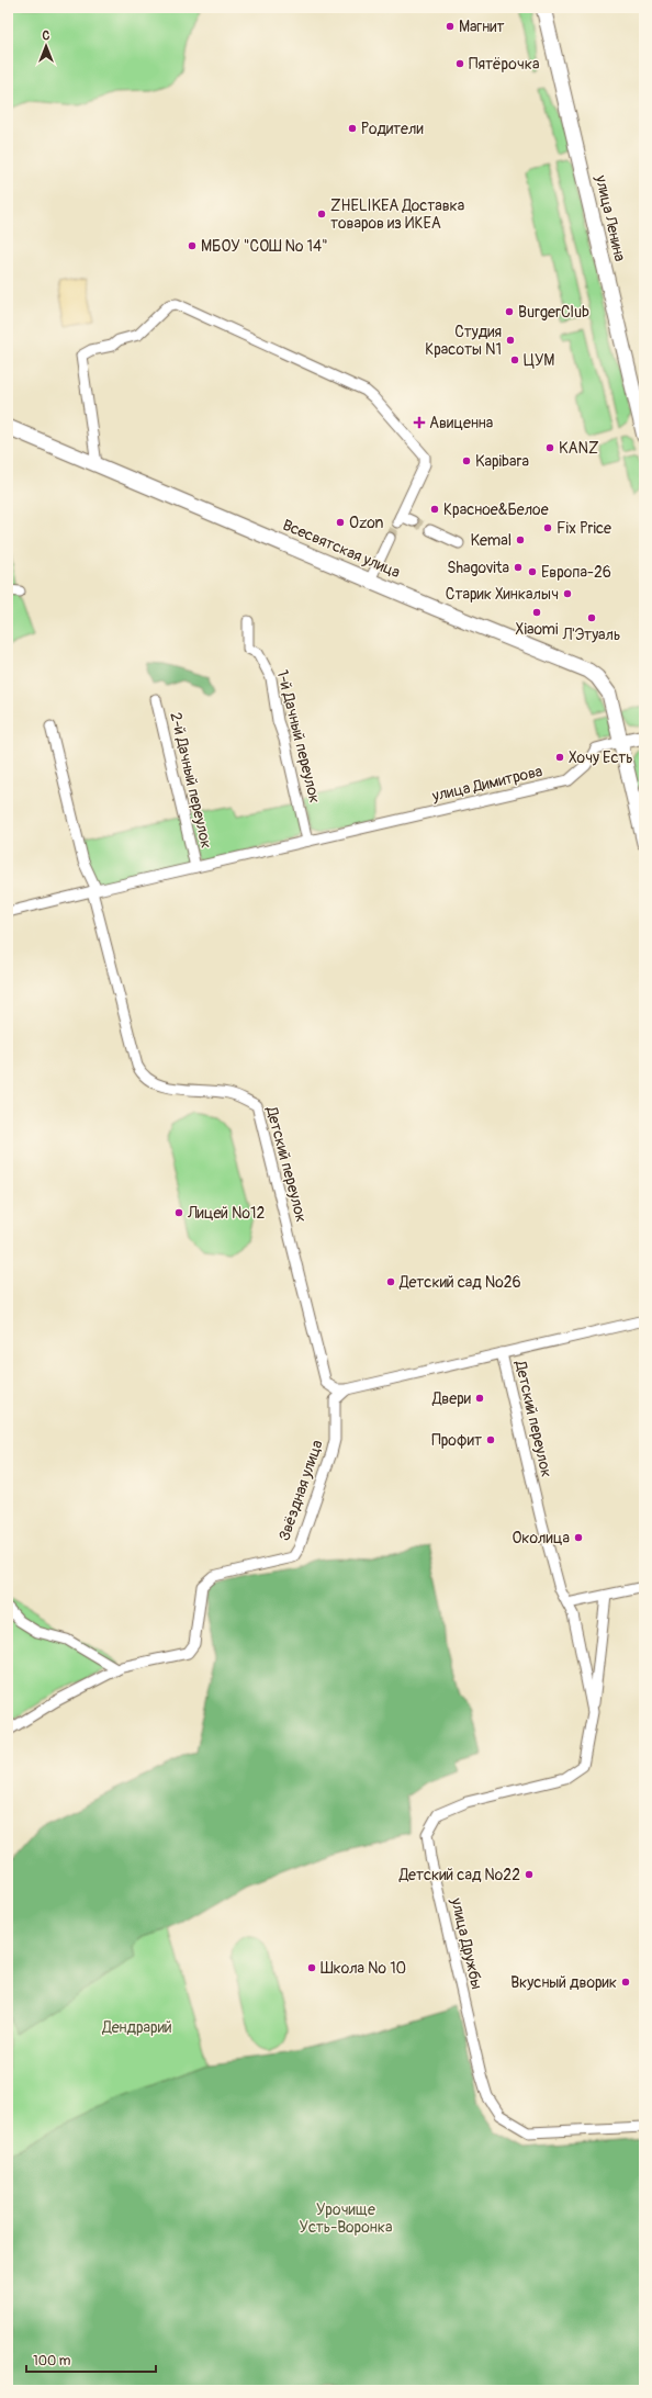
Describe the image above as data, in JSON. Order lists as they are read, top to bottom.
{
  "streets": {
    "street": [
      "улица Ленина",
      "Всесвятская улица",
      "1-й Дачный переулок",
      "2-й Дачный переулок",
      "улица Димитрова",
      "Детский переулок",
      "Звёздная улица",
      "улица Дружбы"
    ]
  },
  "crossings": [
    ["Всесвятская улица", "улица Димитрова"],
    ["1-й Дачный переулок", "улица Димитрова"],
    ["Детский переулок", "Звёздная улица"],
    ["Детский переулок", "улица Дружбы"]
  ],
  "parks": ["Дендрарий", "Урочище Усть-Воронка"],
  "places": {
    "other": [
      "Магнит",
      "Пятёрочка",
      "Родители",
      "ZHELIKEA Доставка товаров из ИКЕА",
      "МБОУ \"СОШ № 14\"",
      "BurgerClub",
      "Студия Красоты N1",
      "ЦУМ",
      "KANZ",
      "Kapibara",
      "Красное&Белое",
      "Ozon",
      "Fix Price",
      "Kemal",
      "Shagovita",
      "Европа-26",
      "Старик Хинкалыч",
      "Xiaomi",
      "Л'Этуаль",
      "Хочу Есть",
      "Лицей №12",
      "Детский сад №26",
      "Двери",
      "Профит",
      "Околица",
      "Детский сад №22",
      "Школа № 10",
      "Вкусный дворик"
    ],
    "health": ["Авиценна"]
  },
  "scale_bar": "100 m",
  "north": "top"
}
